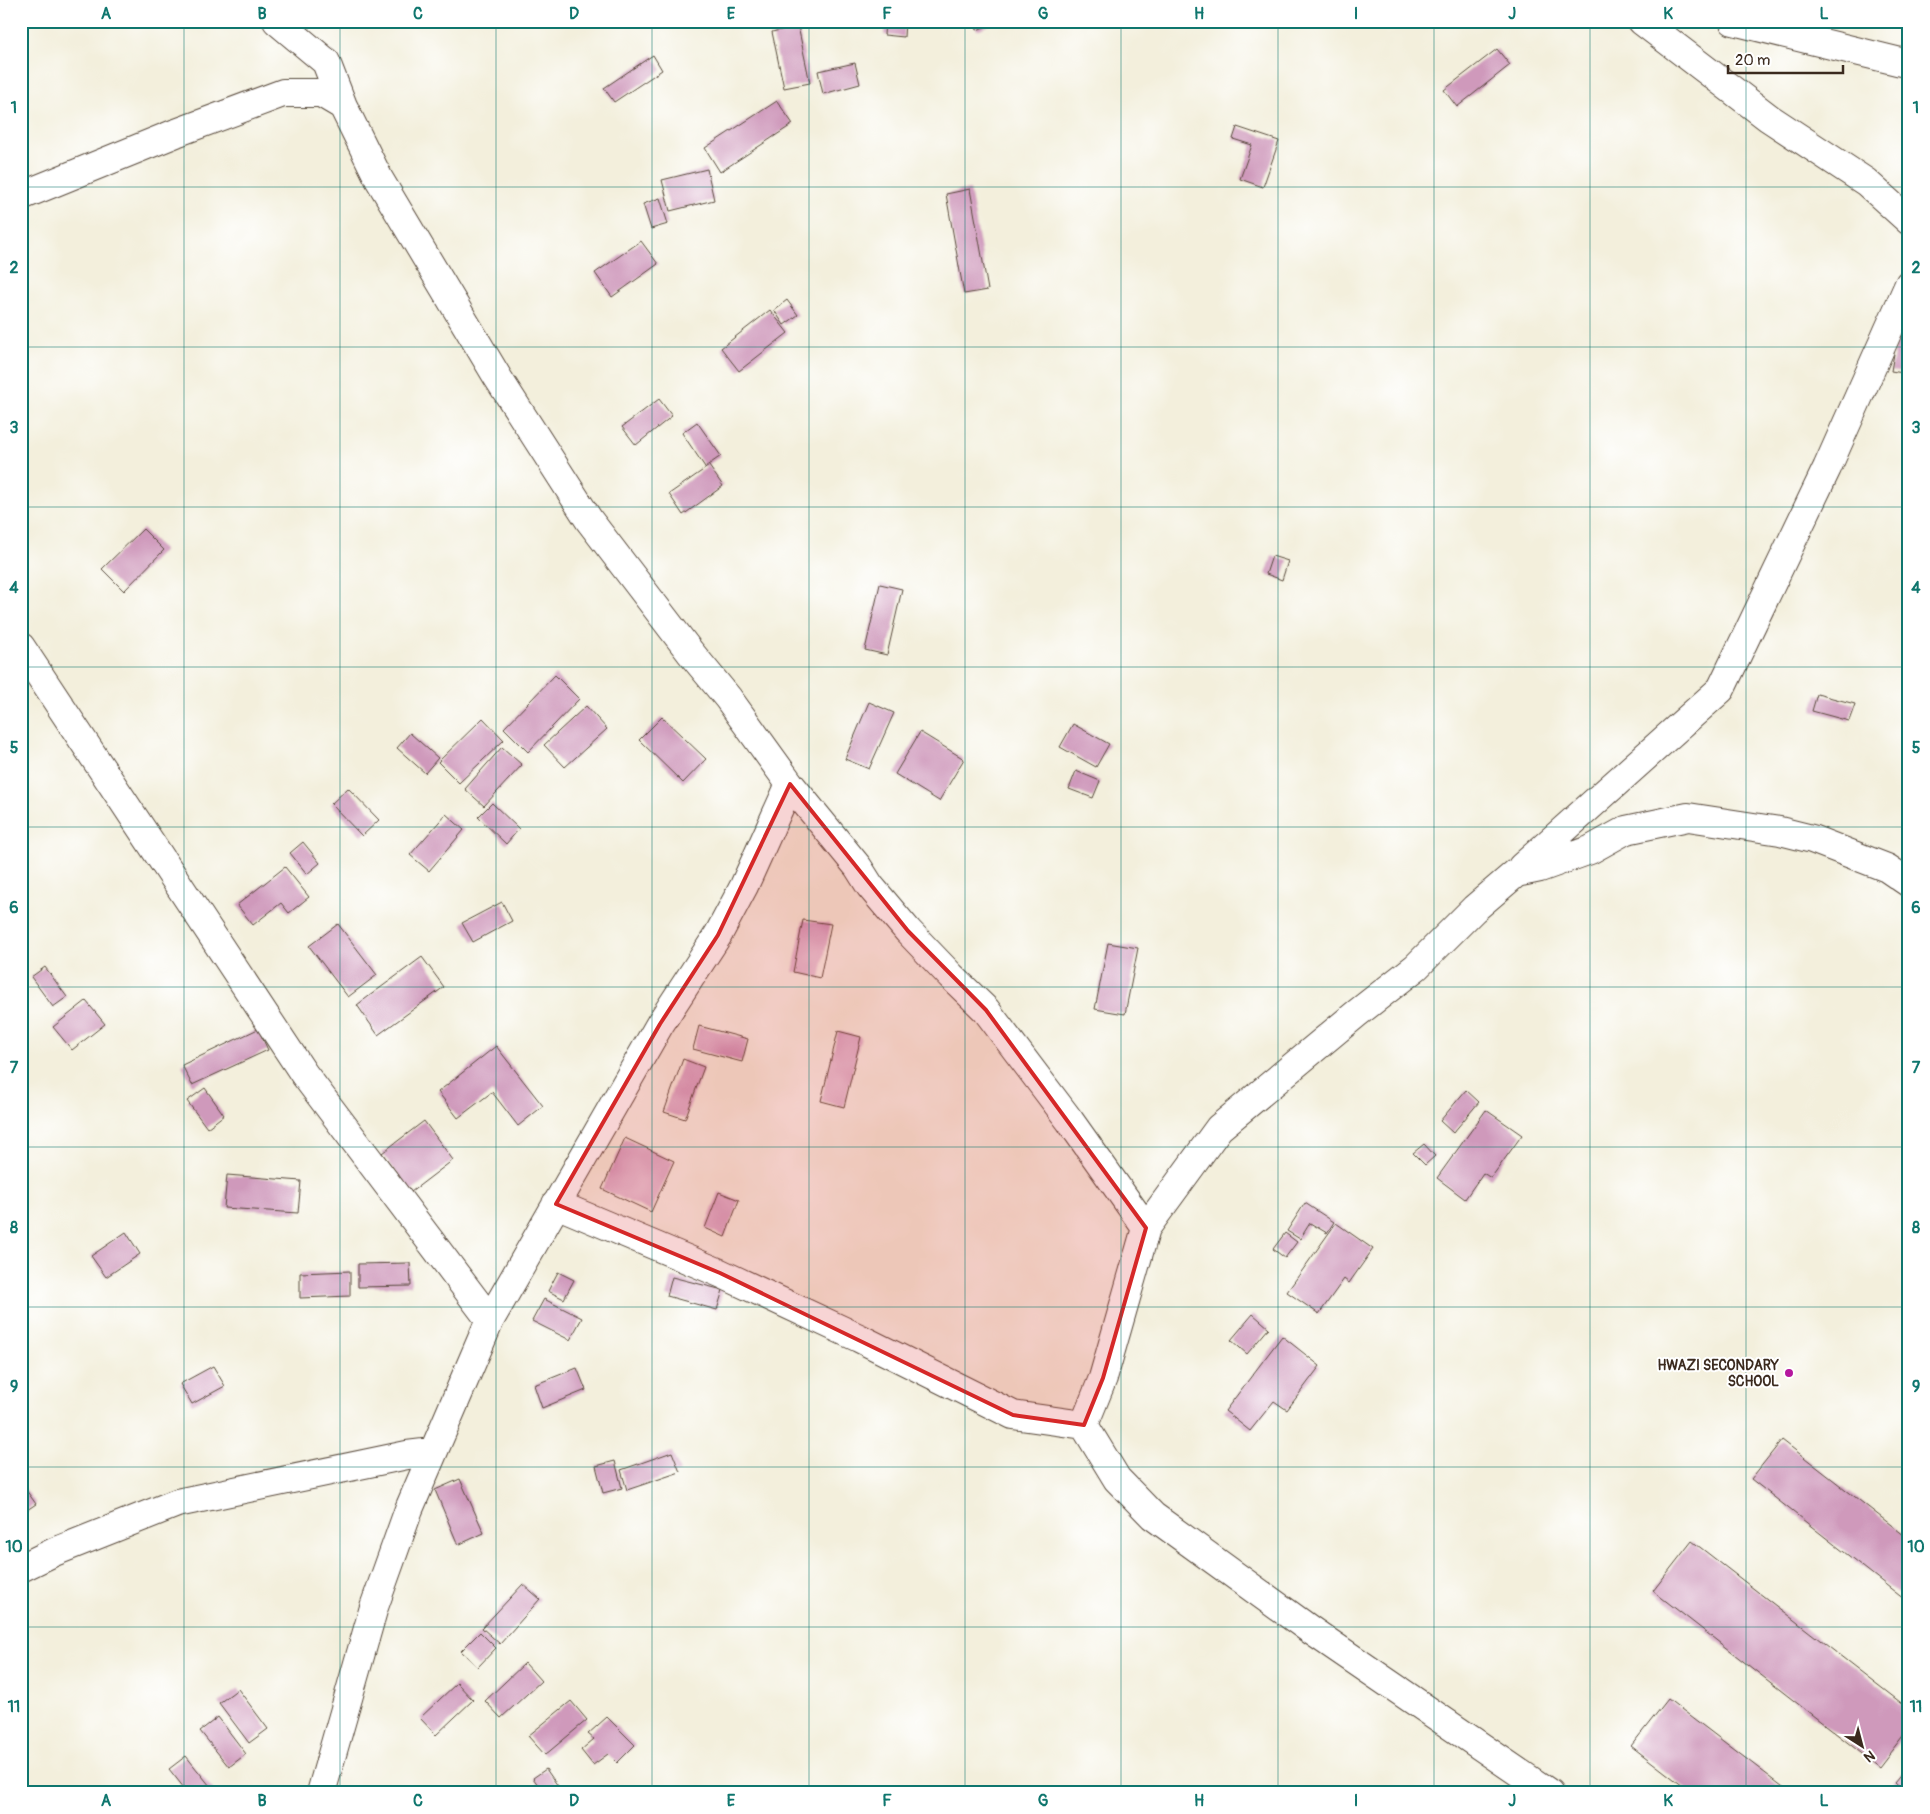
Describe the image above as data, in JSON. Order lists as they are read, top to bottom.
{
  "places": ["HWAZI SECONDARY SCHOOL"],
  "scale_bar": "20 m",
  "north": "bottom right",
  "grid": {
    "columns": [
      "A",
      "B",
      "C",
      "D",
      "E",
      "F",
      "G",
      "H",
      "I",
      "J",
      "K",
      "L"
    ],
    "rows": [
      "1",
      "2",
      "3",
      "4",
      "5",
      "6",
      "7",
      "8",
      "9",
      "10",
      "11"
    ]
  }
}
